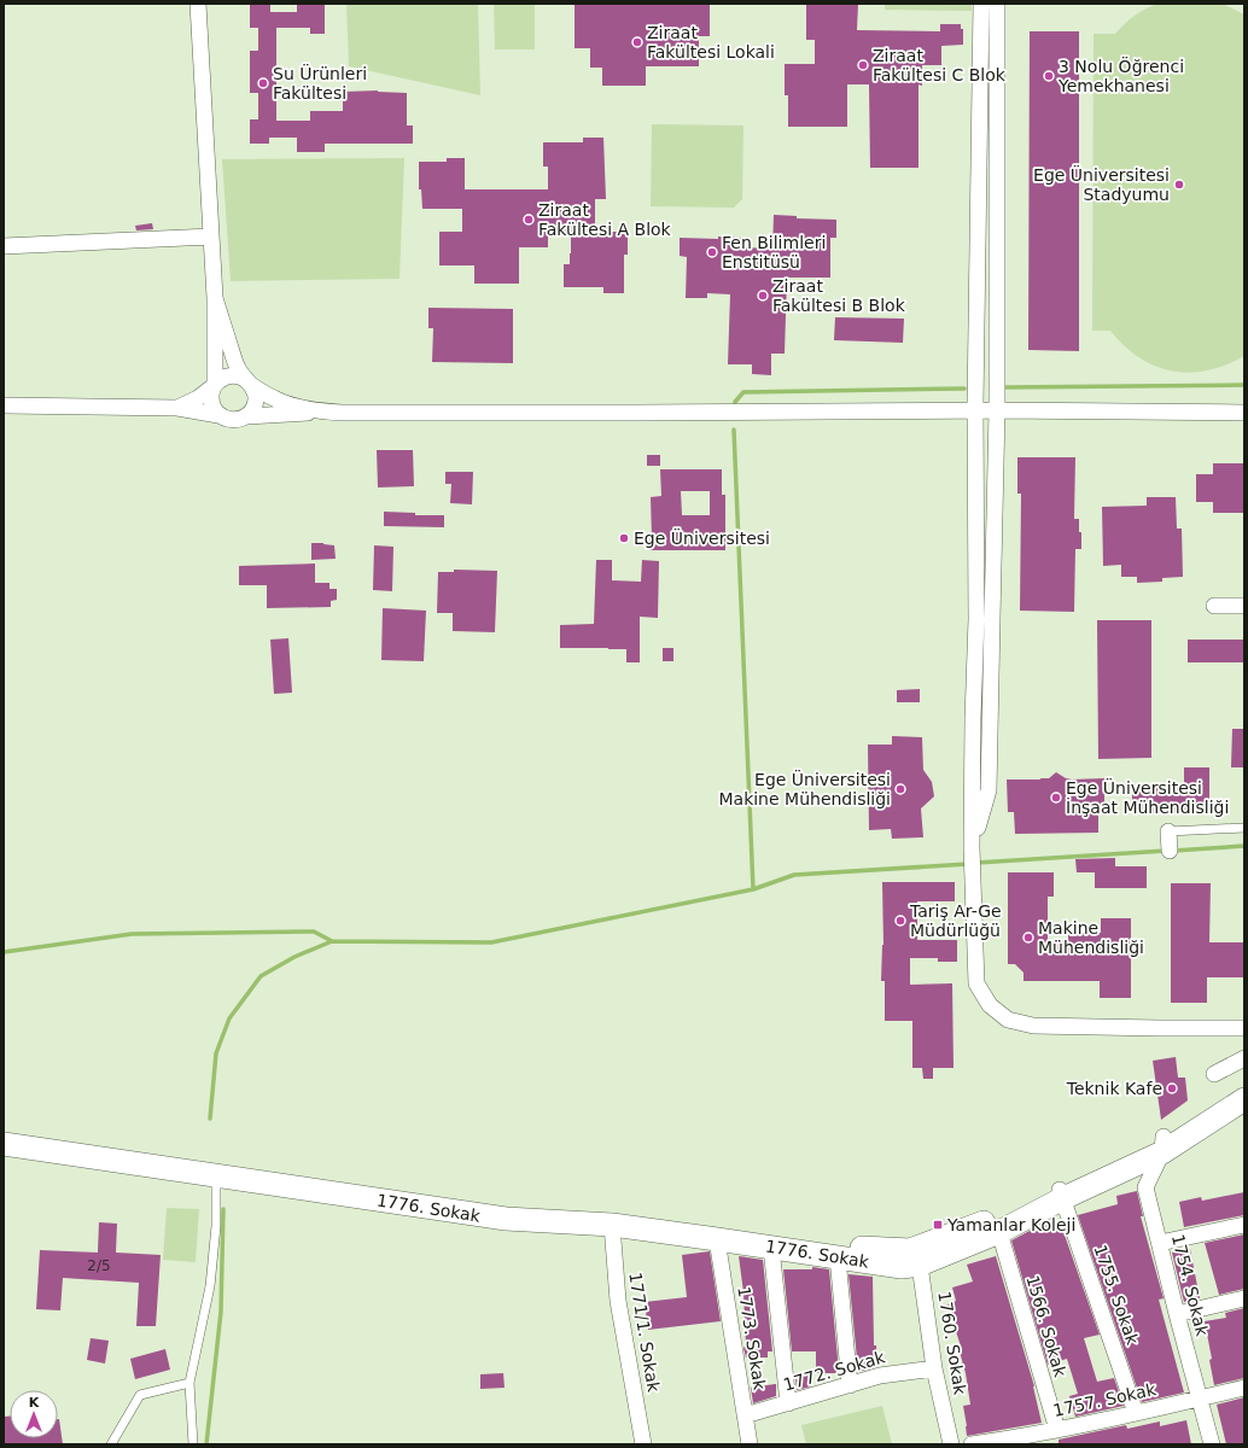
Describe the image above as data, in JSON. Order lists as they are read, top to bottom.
{
  "streets": {
    "street": [
      "1776. Sokak",
      "1754. Sokak",
      "1755. Sokak",
      "1566. Sokak",
      "1771/1. Sokak",
      "1773. Sokak",
      "1760. Sokak",
      "1772. Sokak",
      "1757. Sokak"
    ]
  },
  "crossings": [
    ["1776. Sokak", "1754. Sokak"],
    ["1776. Sokak", "1755. Sokak"],
    ["1776. Sokak", "1566. Sokak"],
    ["1776. Sokak", "1771/1. Sokak"],
    ["1776. Sokak", "1773. Sokak"],
    ["1776. Sokak", "1760. Sokak"],
    ["1754. Sokak", "1757. Sokak"],
    ["1755. Sokak", "1757. Sokak"],
    ["1566. Sokak", "1757. Sokak"],
    ["1773. Sokak", "1772. Sokak"],
    ["1760. Sokak", "1772. Sokak"]
  ],
  "places": {
    "other": [
      "Ziraat Fakültesi Lokali",
      "Ziraat Fakültesi C Blok",
      "3 Nolu Öğrenci Yemekhanesi",
      "Su Ürünleri Fakültesi",
      "Ege Üniversitesi Stadyumu",
      "Ziraat Fakültesi A Blok",
      "Fen Bilimleri Enstitüsü",
      "Ziraat Fakültesi B Blok",
      "Ege Üniversitesi",
      "Ege Üniversitesi Makine Mühendisliği",
      "Ege Üniversitesi İnşaat Mühendisliği",
      "Tariş Ar-Ge Müdürlüğü",
      "Makine Mühendisliği",
      "Teknik Kafe"
    ],
    "transit": ["Yamanlar Koleji"]
  },
  "house_numbers": ["2/5"],
  "north": "top"
}
